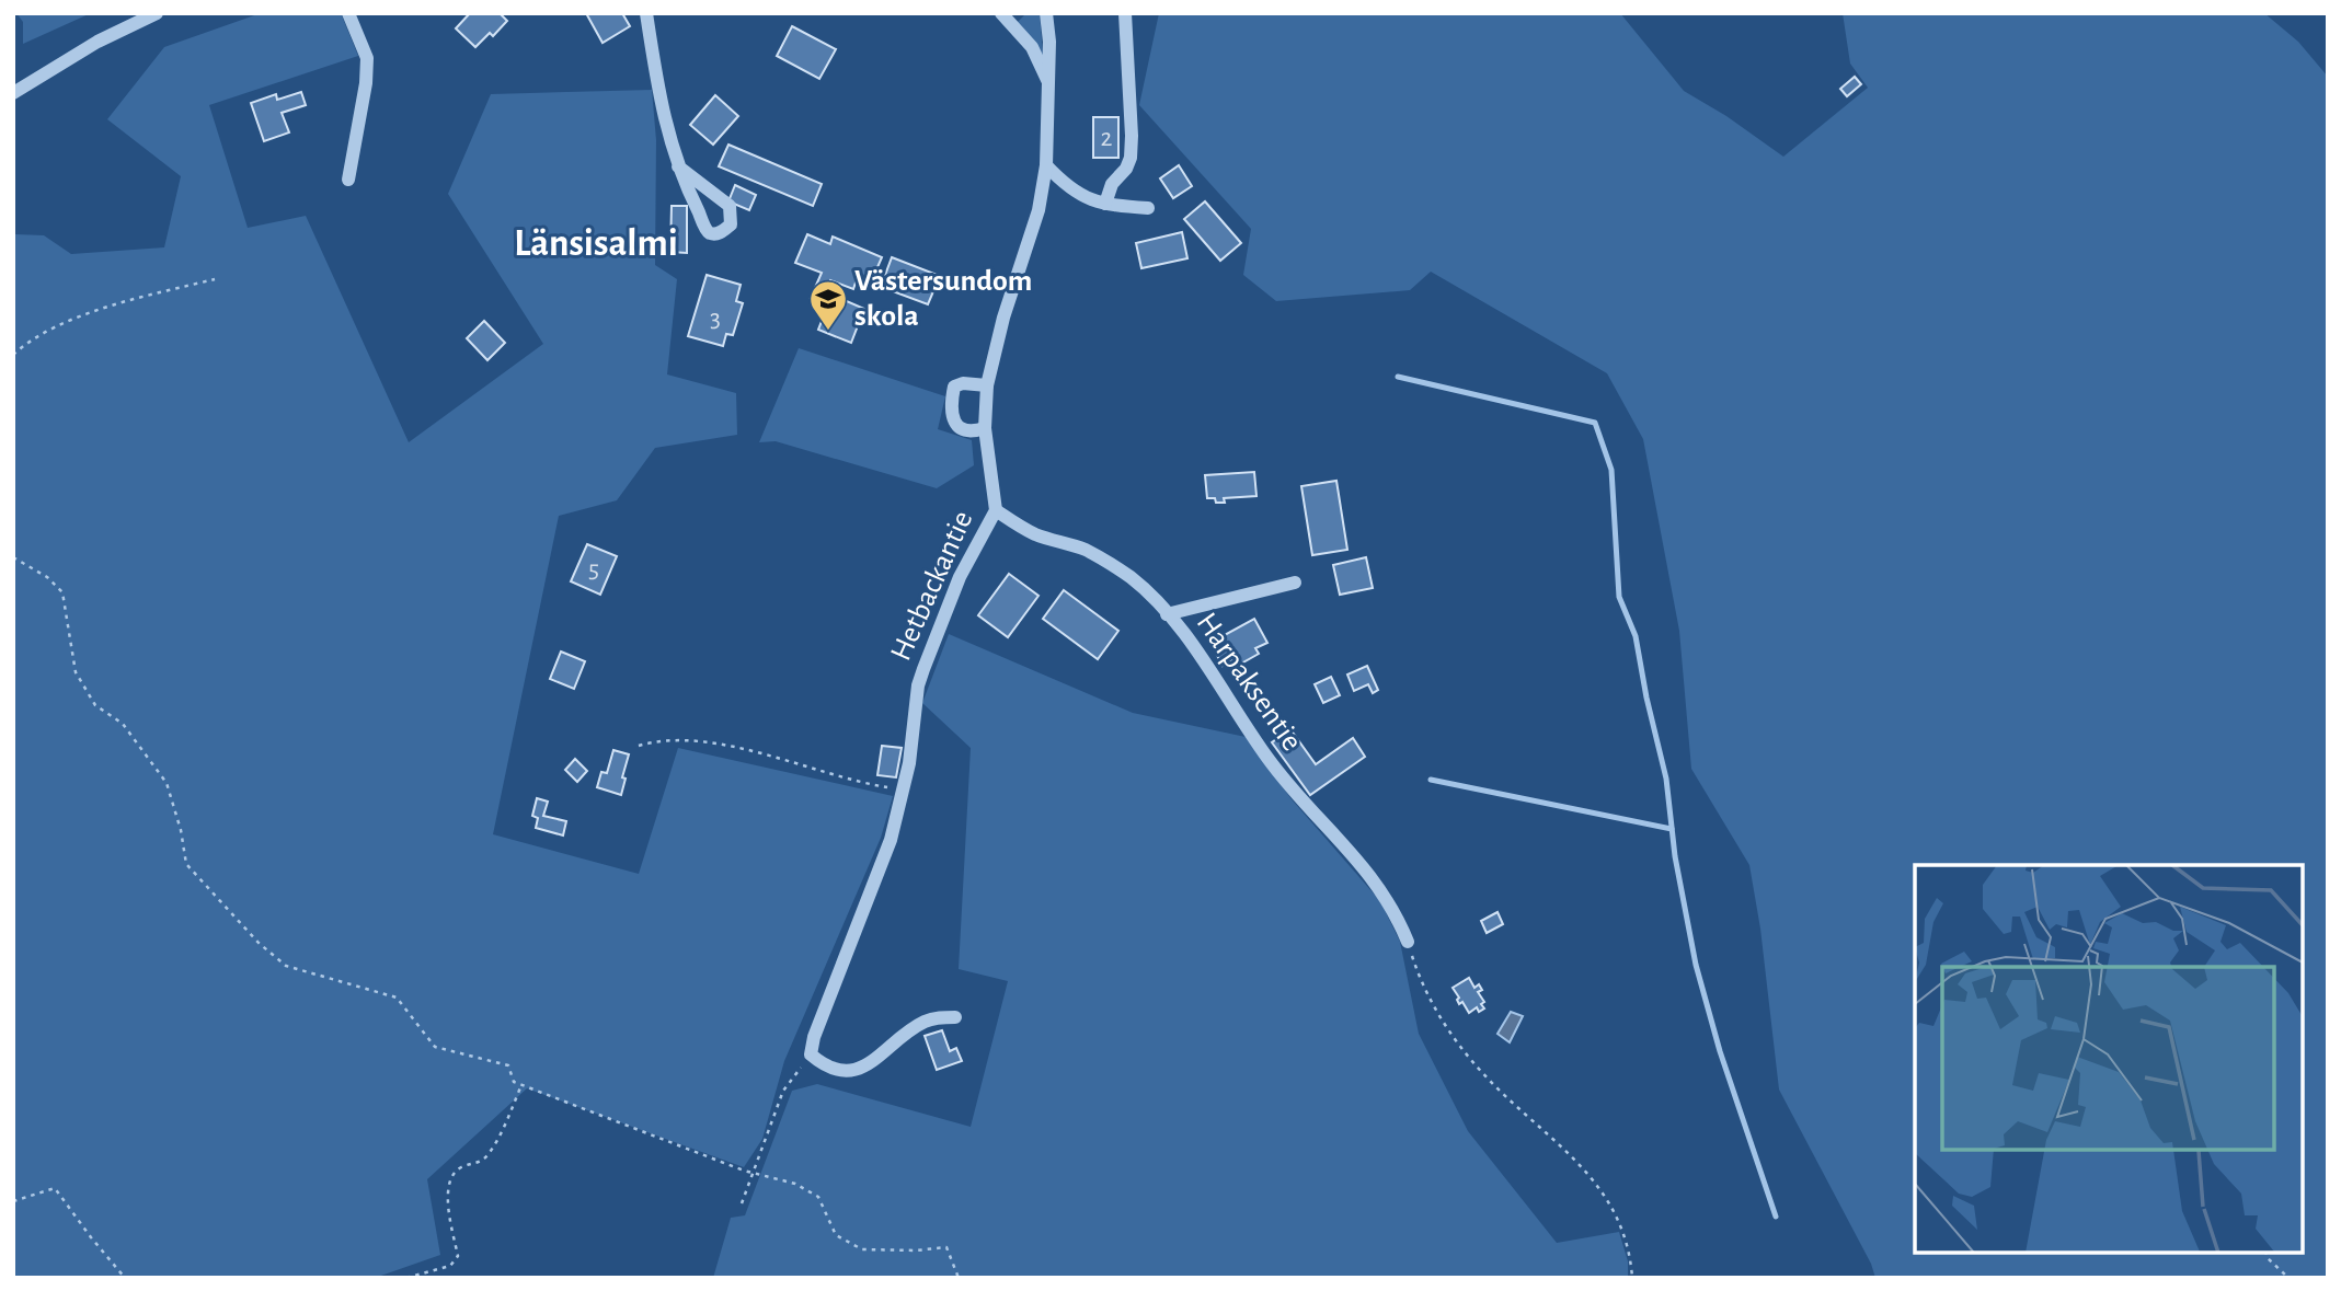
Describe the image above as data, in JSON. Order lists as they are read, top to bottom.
{
  "streets": {
    "street": ["Hetbackantie", "Harpaksentie"]
  },
  "crossings": [
    ["Hetbackantie", "Harpaksentie"]
  ],
  "districts": ["Länsisalmi"],
  "places": {
    "school or university": ["Västersundom skola"]
  },
  "house_numbers": ["2", "3", "5"]
}
